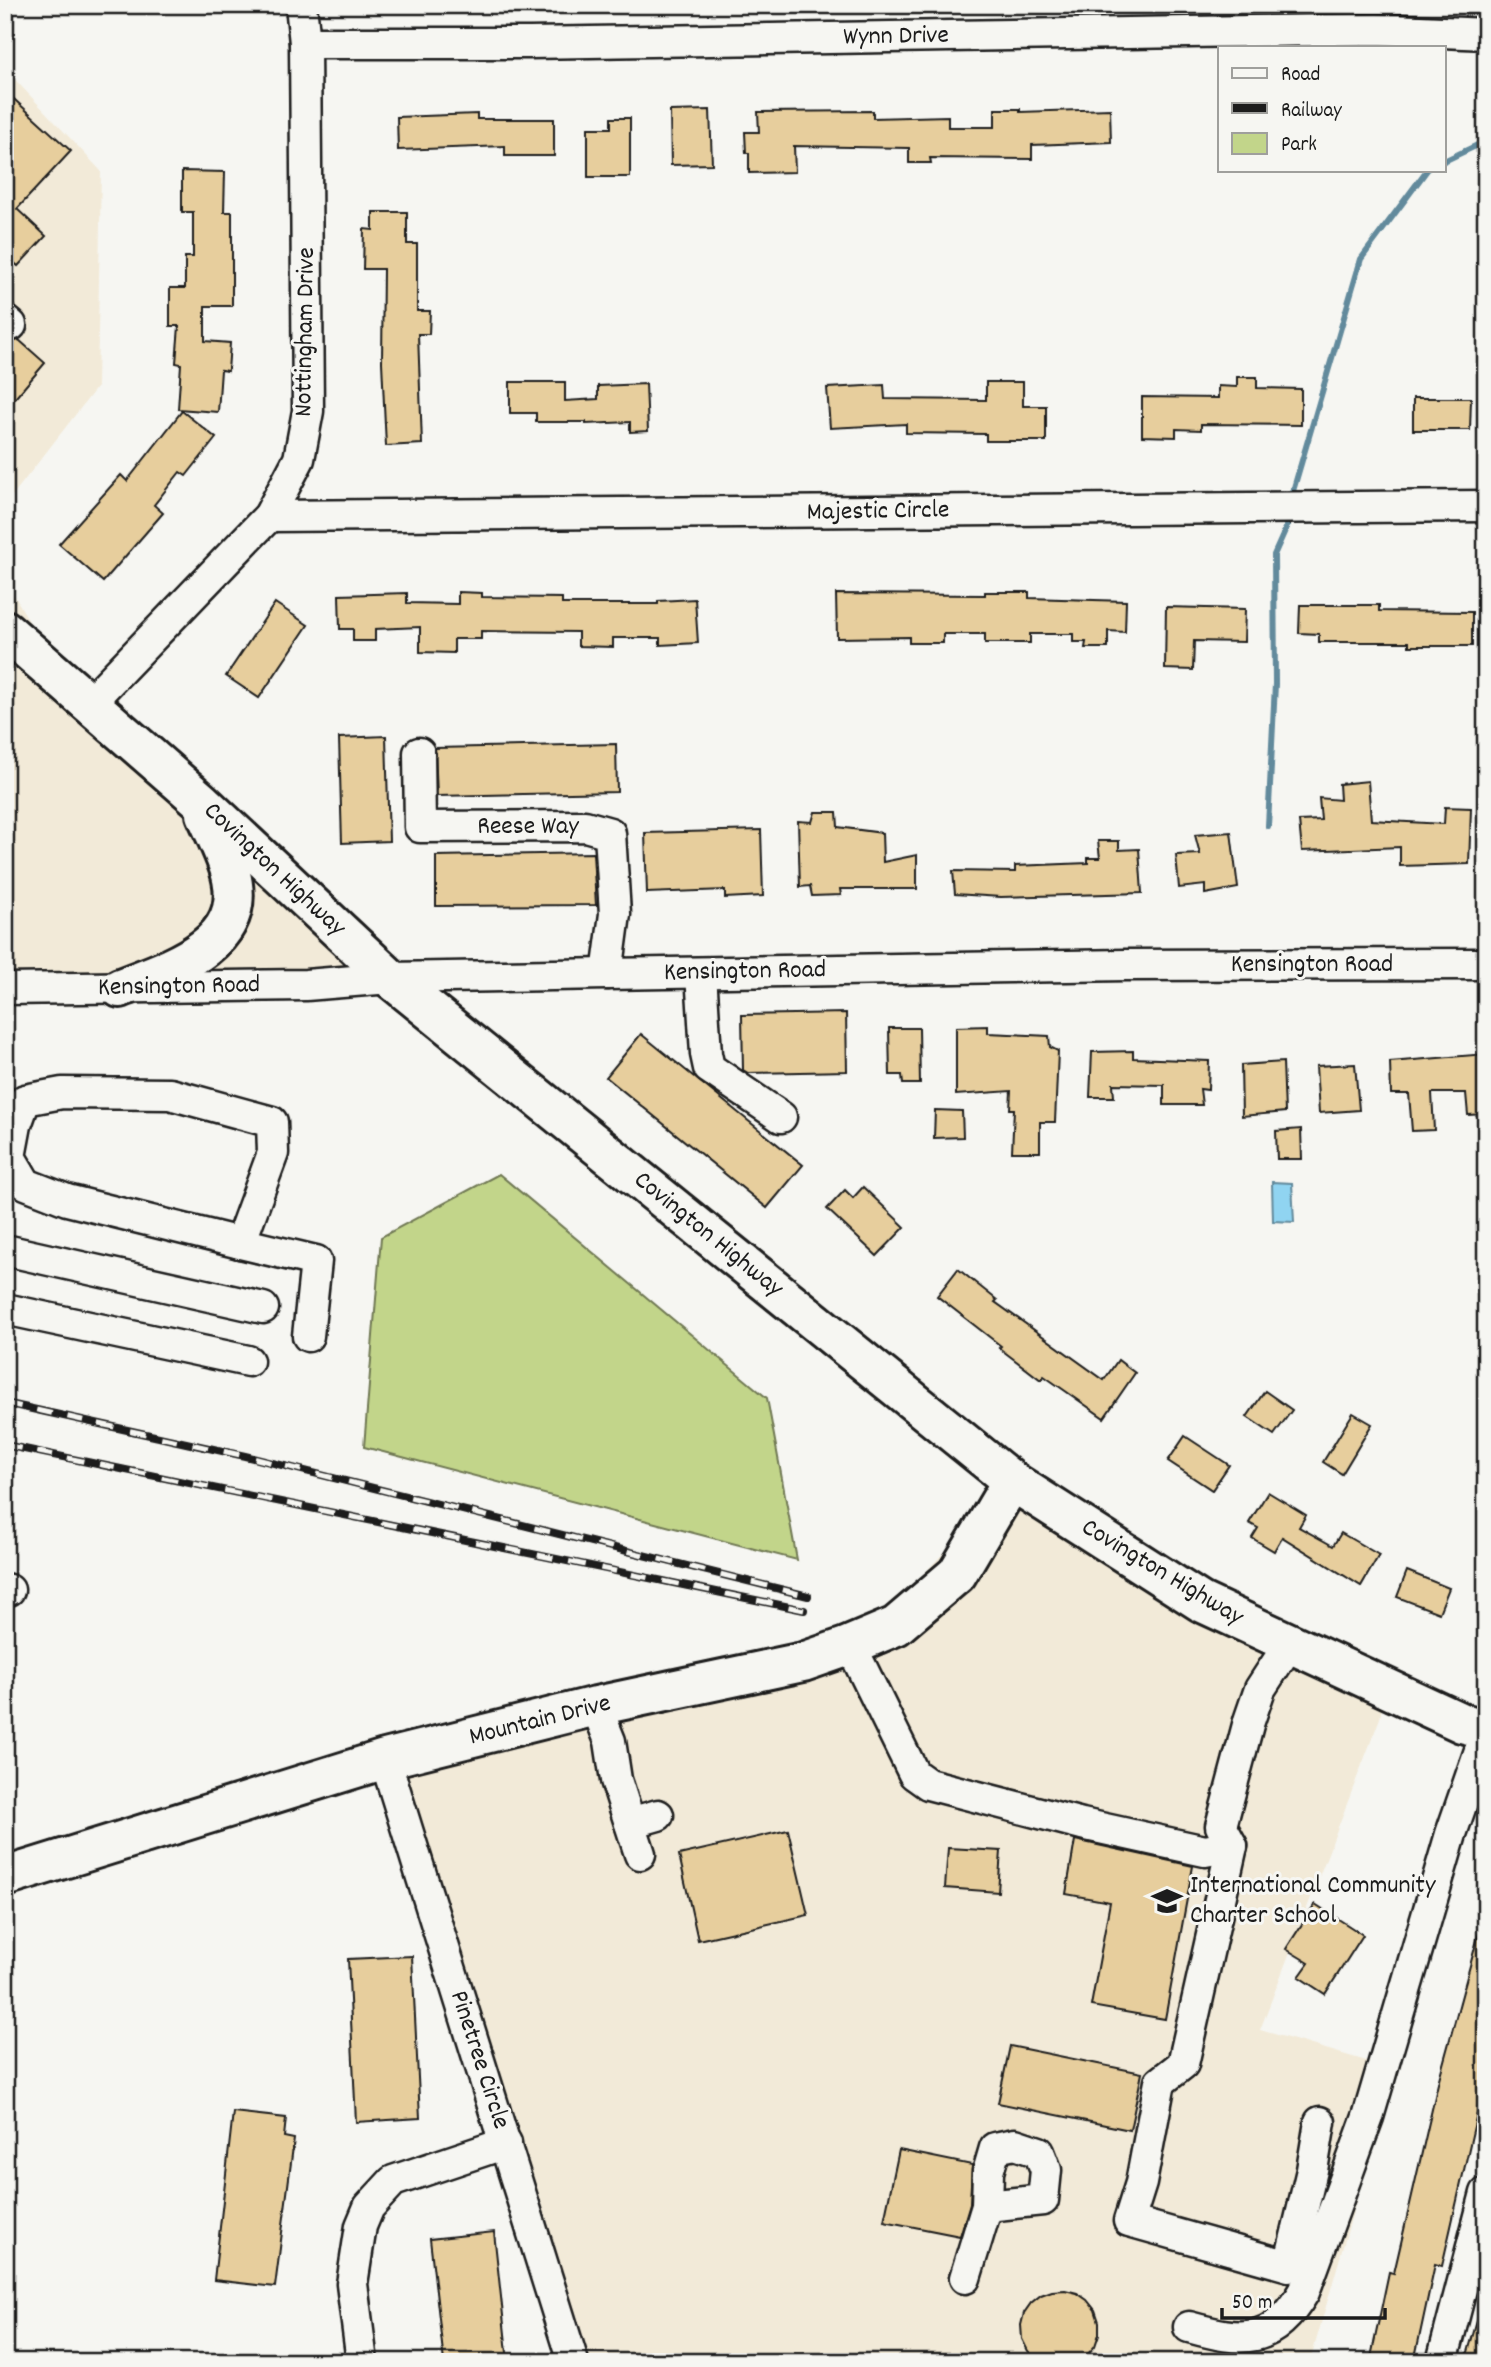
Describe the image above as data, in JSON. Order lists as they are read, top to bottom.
{
  "streets": {
    "main road": ["Covington Highway", "Mountain Drive"],
    "street": [
      "Wynn Drive",
      "Nottingham Drive",
      "Majestic Circle",
      "Reese Way",
      "Kensington Road",
      "Pinetree Circle"
    ]
  },
  "crossings": [
    ["Wynn Drive", "Nottingham Drive"],
    ["Nottingham Drive", "Majestic Circle"],
    ["Nottingham Drive", "Covington Highway"],
    ["Reese Way", "Kensington Road"],
    ["Covington Highway", "Kensington Road"],
    ["Covington Highway", "Mountain Drive"],
    ["Mountain Drive", "Pinetree Circle"]
  ],
  "places": {
    "school or university": ["International Community Charter School"]
  },
  "legend": ["Road", "Railway", "Park"],
  "scale_bar": "50 m"
}
